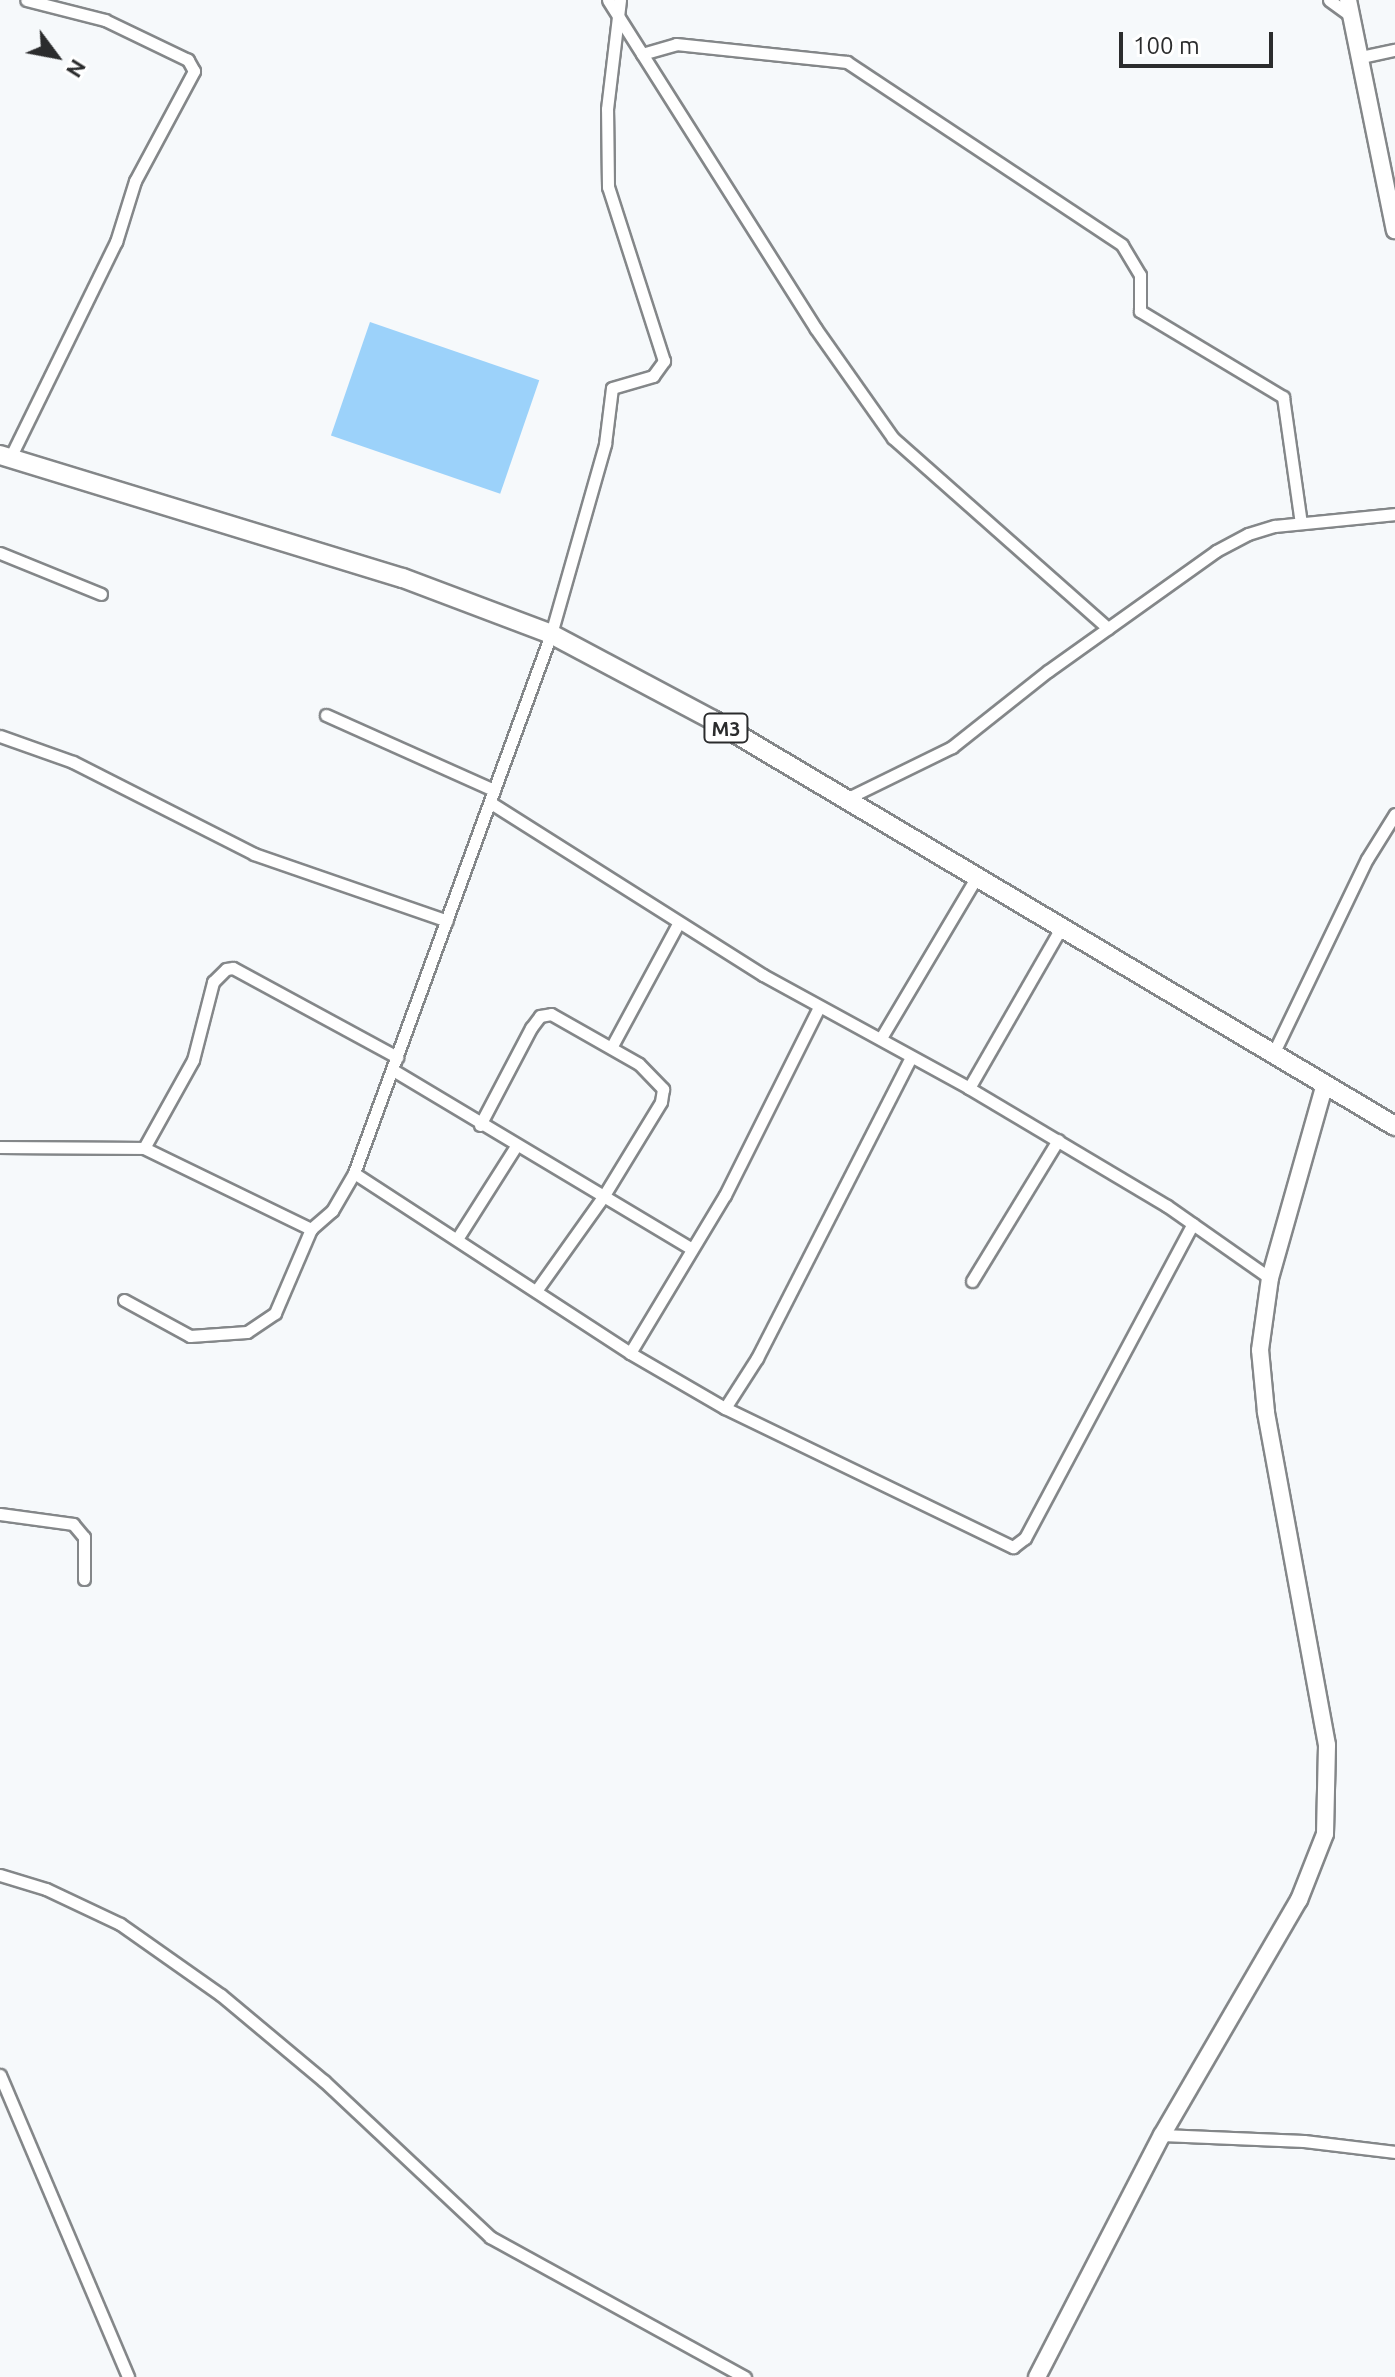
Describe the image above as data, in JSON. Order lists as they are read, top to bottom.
{
  "streets": {
    "main road": ["M3"]
  },
  "scale_bar": "100 m",
  "north": "bottom right"
}
